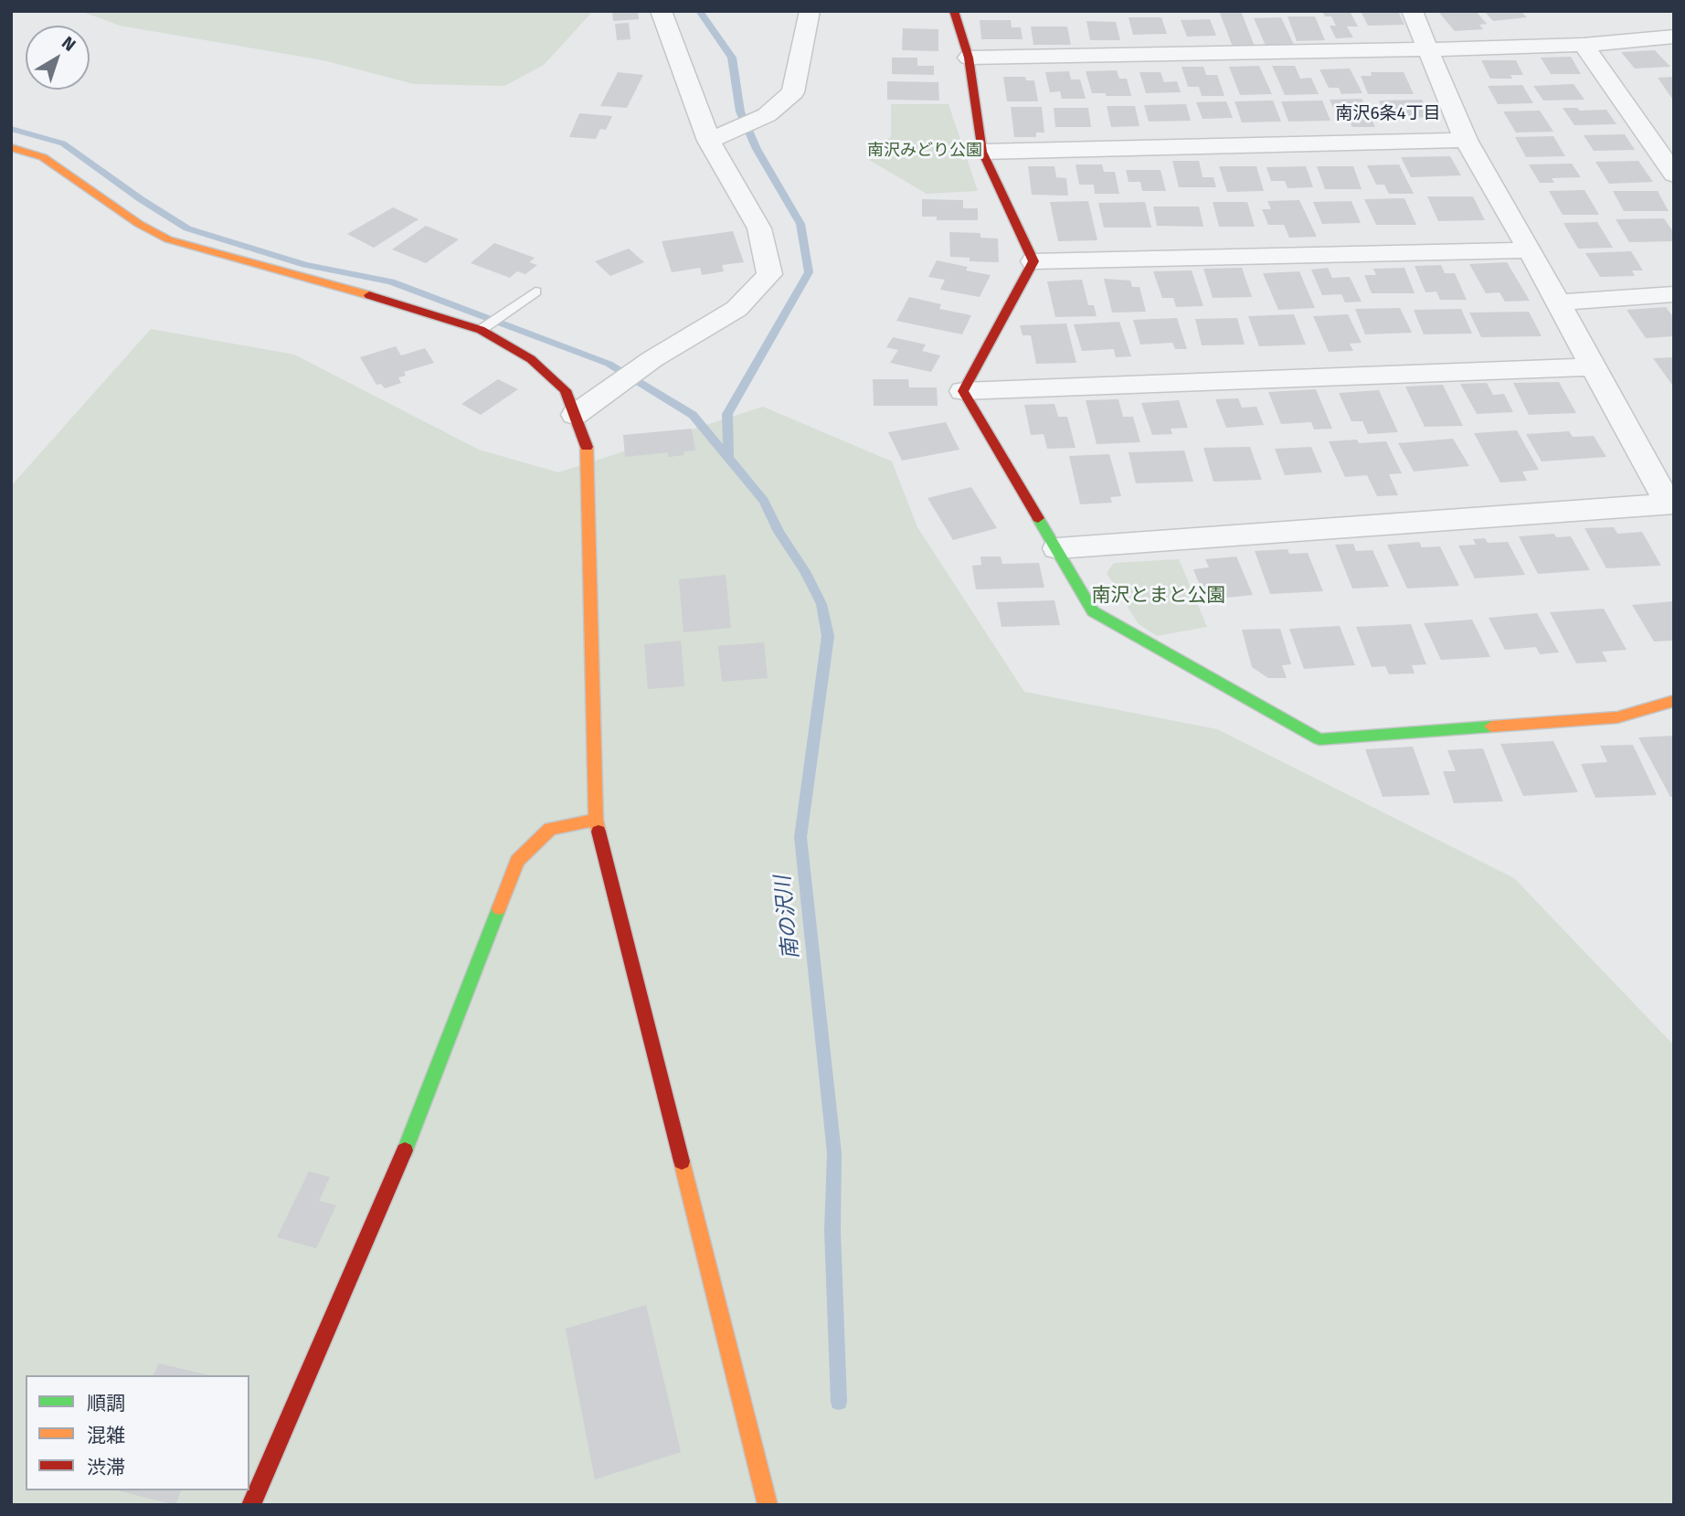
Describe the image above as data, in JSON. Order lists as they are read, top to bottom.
{
  "districts": ["南沢6条4丁目"],
  "water": ["南の沢川"],
  "parks": ["南沢みどり公園", "南沢とまと公園"],
  "legend": ["順調", "混雑", "渋滞"],
  "north": "top right"
}
